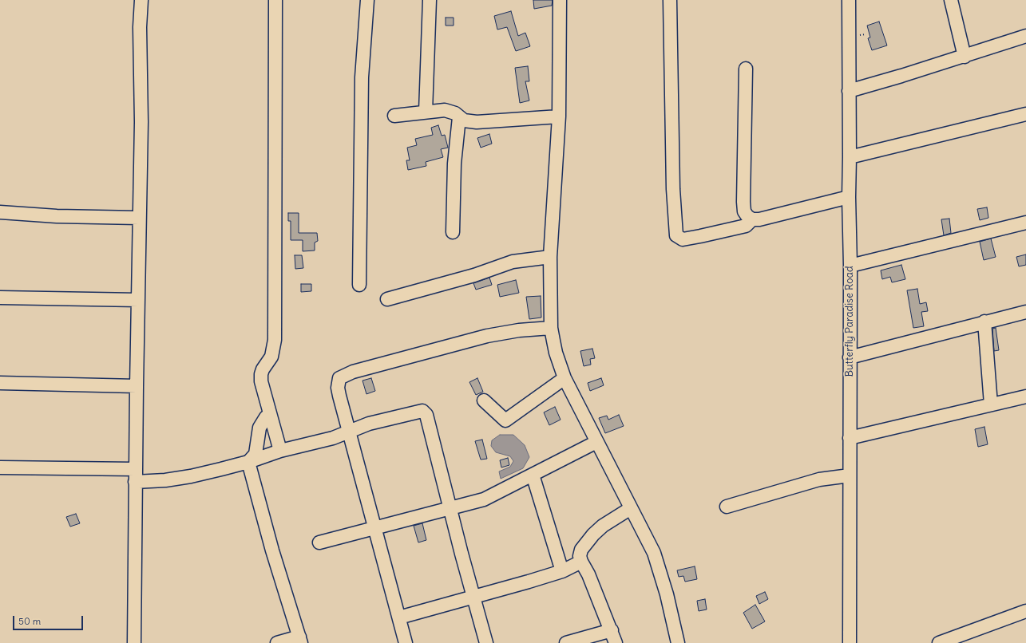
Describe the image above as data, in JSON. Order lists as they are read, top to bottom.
{
  "streets": {
    "street": ["Butterfly Paradise Road"]
  },
  "scale_bar": "50 m"
}
